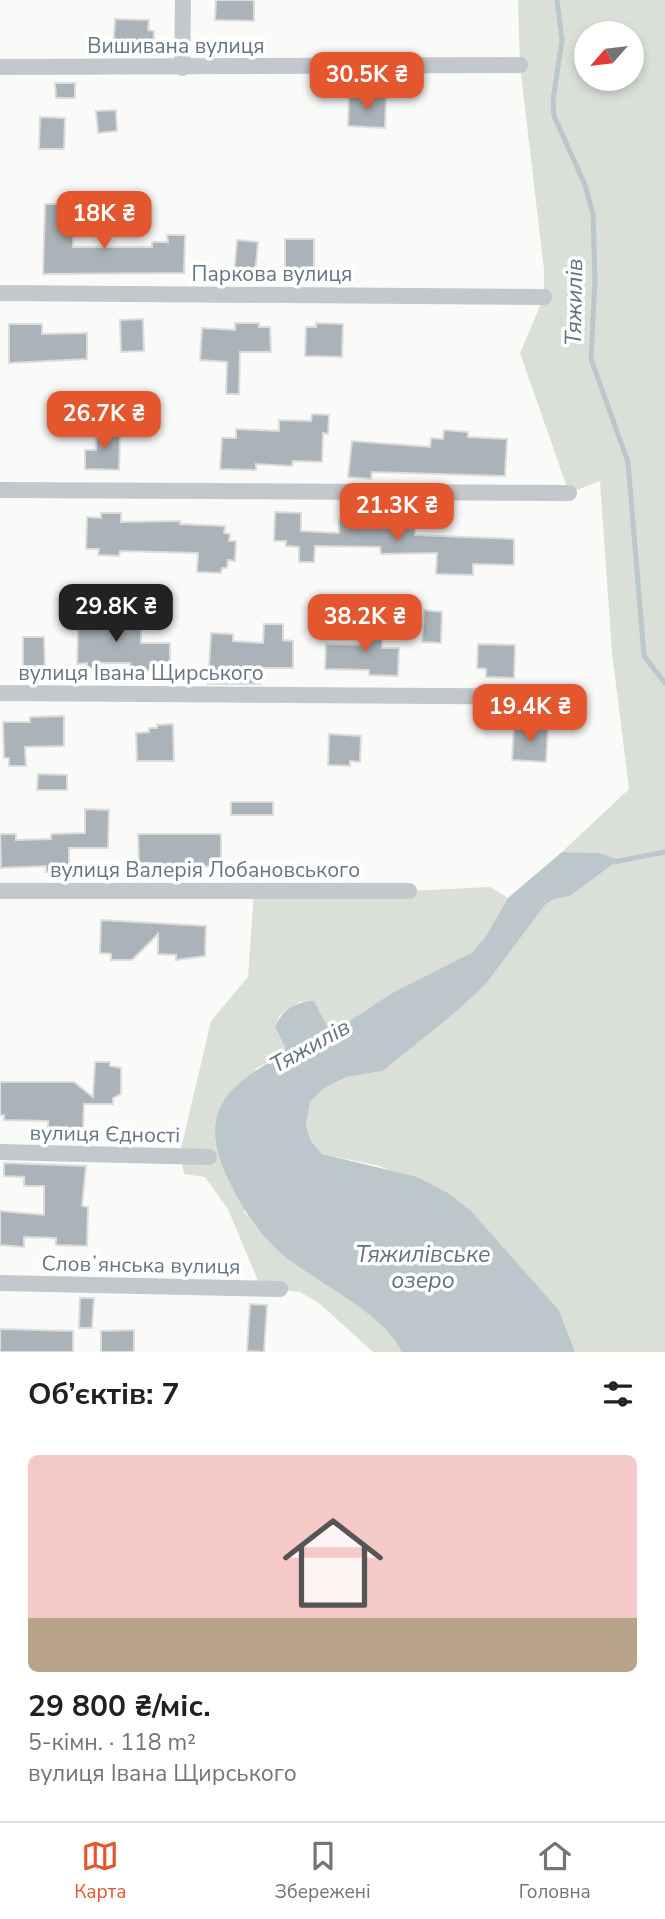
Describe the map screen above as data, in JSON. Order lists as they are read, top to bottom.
{
  "streets": {
    "street": [
      "Вишивана вулиця",
      "Паркова вулиця",
      "вулиця Івана Щирського",
      "вулиця Валерія Лобановського",
      "вулиця Єдності",
      "Словʼянська вулиця"
    ]
  },
  "water": ["Тяжилів", "Тяжилівське озеро"],
  "north": "bottom left",
  "page": {
    "price": [
      "30.5K ₴",
      "18K ₴",
      "26.7K ₴",
      "21.3K ₴",
      "29.8K ₴",
      "38.2K ₴",
      "19.4K ₴"
    ],
    "heading": "Об’єктів: 7",
    "list": [
      {
        "name": "29 800 ₴/міс.",
        "note": "5-кімн. · 118 m² · вулиця Івана Щирського"
      }
    ],
    "tabs": ["Карта", "Збережені", "Головна"]
  }
}
